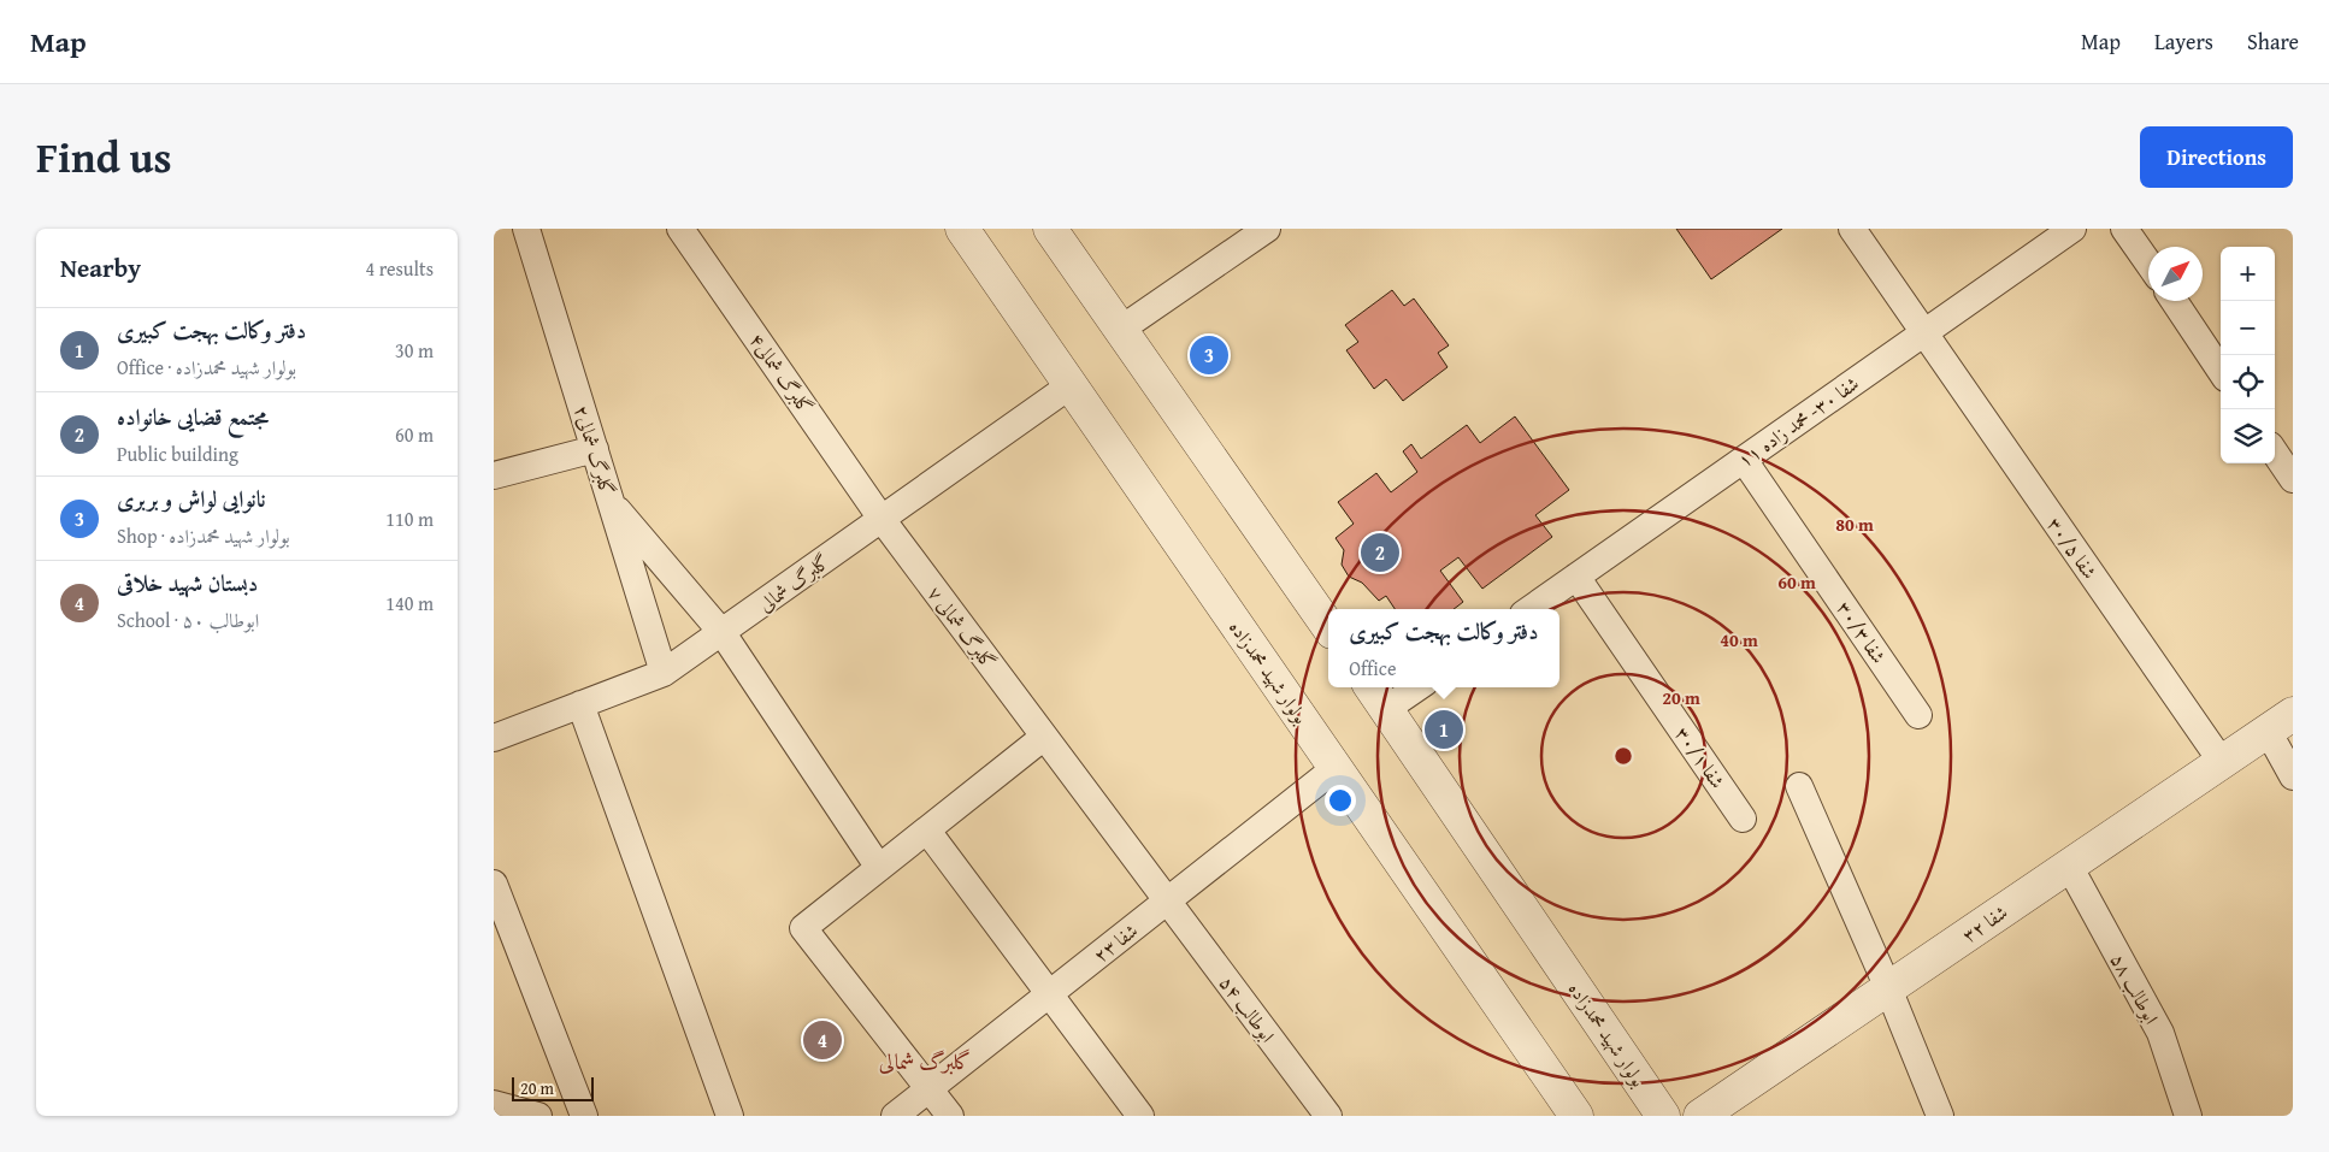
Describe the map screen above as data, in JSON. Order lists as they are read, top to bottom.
{
  "streets": {
    "street": [
      "گلبرگ شمالی۴",
      "شفا ۳۰- محمد زاده ۱۱",
      "گلبرگ شمالی۲",
      "۳۰/۵ شفا",
      "گلبرگ شمالی",
      "گلبرگ شمالی ۷",
      "۳۰/۳ شفا",
      "بولوار شهید محمدزاده",
      "شفا ۳۰/۱",
      "شفا ۳۲",
      "شفا ۲۳",
      "ابوطالب ۵۸",
      "ابوطالب ۵۴"
    ]
  },
  "crossings": [
    ["گلبرگ شمالی۴", "گلبرگ شمالی"],
    ["گلبرگ شمالی۴", "گلبرگ شمالی ۷"],
    ["شفا ۳۰- محمد زاده ۱۱", "۳۰/۵ شفا"],
    ["شفا ۳۰- محمد زاده ۱۱", "۳۰/۳ شفا"],
    ["شفا ۳۰- محمد زاده ۱۱", "شفا ۳۰/۱"],
    ["گلبرگ شمالی۲", "گلبرگ شمالی"],
    ["۳۰/۵ شفا", "شفا ۳۲"],
    ["گلبرگ شمالی", "گلبرگ شمالی ۷"],
    ["گلبرگ شمالی", "بولوار شهید محمدزاده"],
    ["گلبرگ شمالی ۷", "شفا ۲۳"],
    ["گلبرگ شمالی ۷", "ابوطالب ۵۴"],
    ["بولوار شهید محمدزاده", "شفا ۲۳"],
    ["شفا ۳۲", "ابوطالب ۵۸"],
    ["شفا ۲۳", "ابوطالب ۵۴"]
  ],
  "districts": ["گلبرگ شمالی"],
  "scale_bar": "20 m",
  "north": "top right",
  "page": {
    "header": "Map",
    "nav": ["Map", "Layers", "Share"],
    "title": "Find us",
    "buttons": "Directions",
    "heading": ["Nearby", "4 results"],
    "map_buttons": ["+", "−"],
    "list": [
      {
        "mark": "1",
        "name": "دفتر وکالت بهجت کبیری",
        "note": "Office · بولوار شهید محمدزاده",
        "value": "30 m"
      },
      {
        "mark": "2",
        "name": "مجتمع قضایی خانواده",
        "note": "Public building",
        "value": "60 m"
      },
      {
        "mark": "3",
        "name": "نانوایی لواش و بربری",
        "note": "Shop · بولوار شهید محمدزاده",
        "value": "110 m"
      },
      {
        "mark": "4",
        "name": "دبستان شهید خلاقی",
        "note": "School · ابوطالب ۵۰",
        "value": "140 m"
      }
    ],
    "pins": [
      "3",
      "2",
      "1",
      "4"
    ],
    "popup": ["دفتر وکالت بهجت کبیری", "Office"],
    "scale": "20 m"
  },
  "rings": [
    "80 m",
    "60 m",
    "40 m",
    "20 m"
  ]
}
